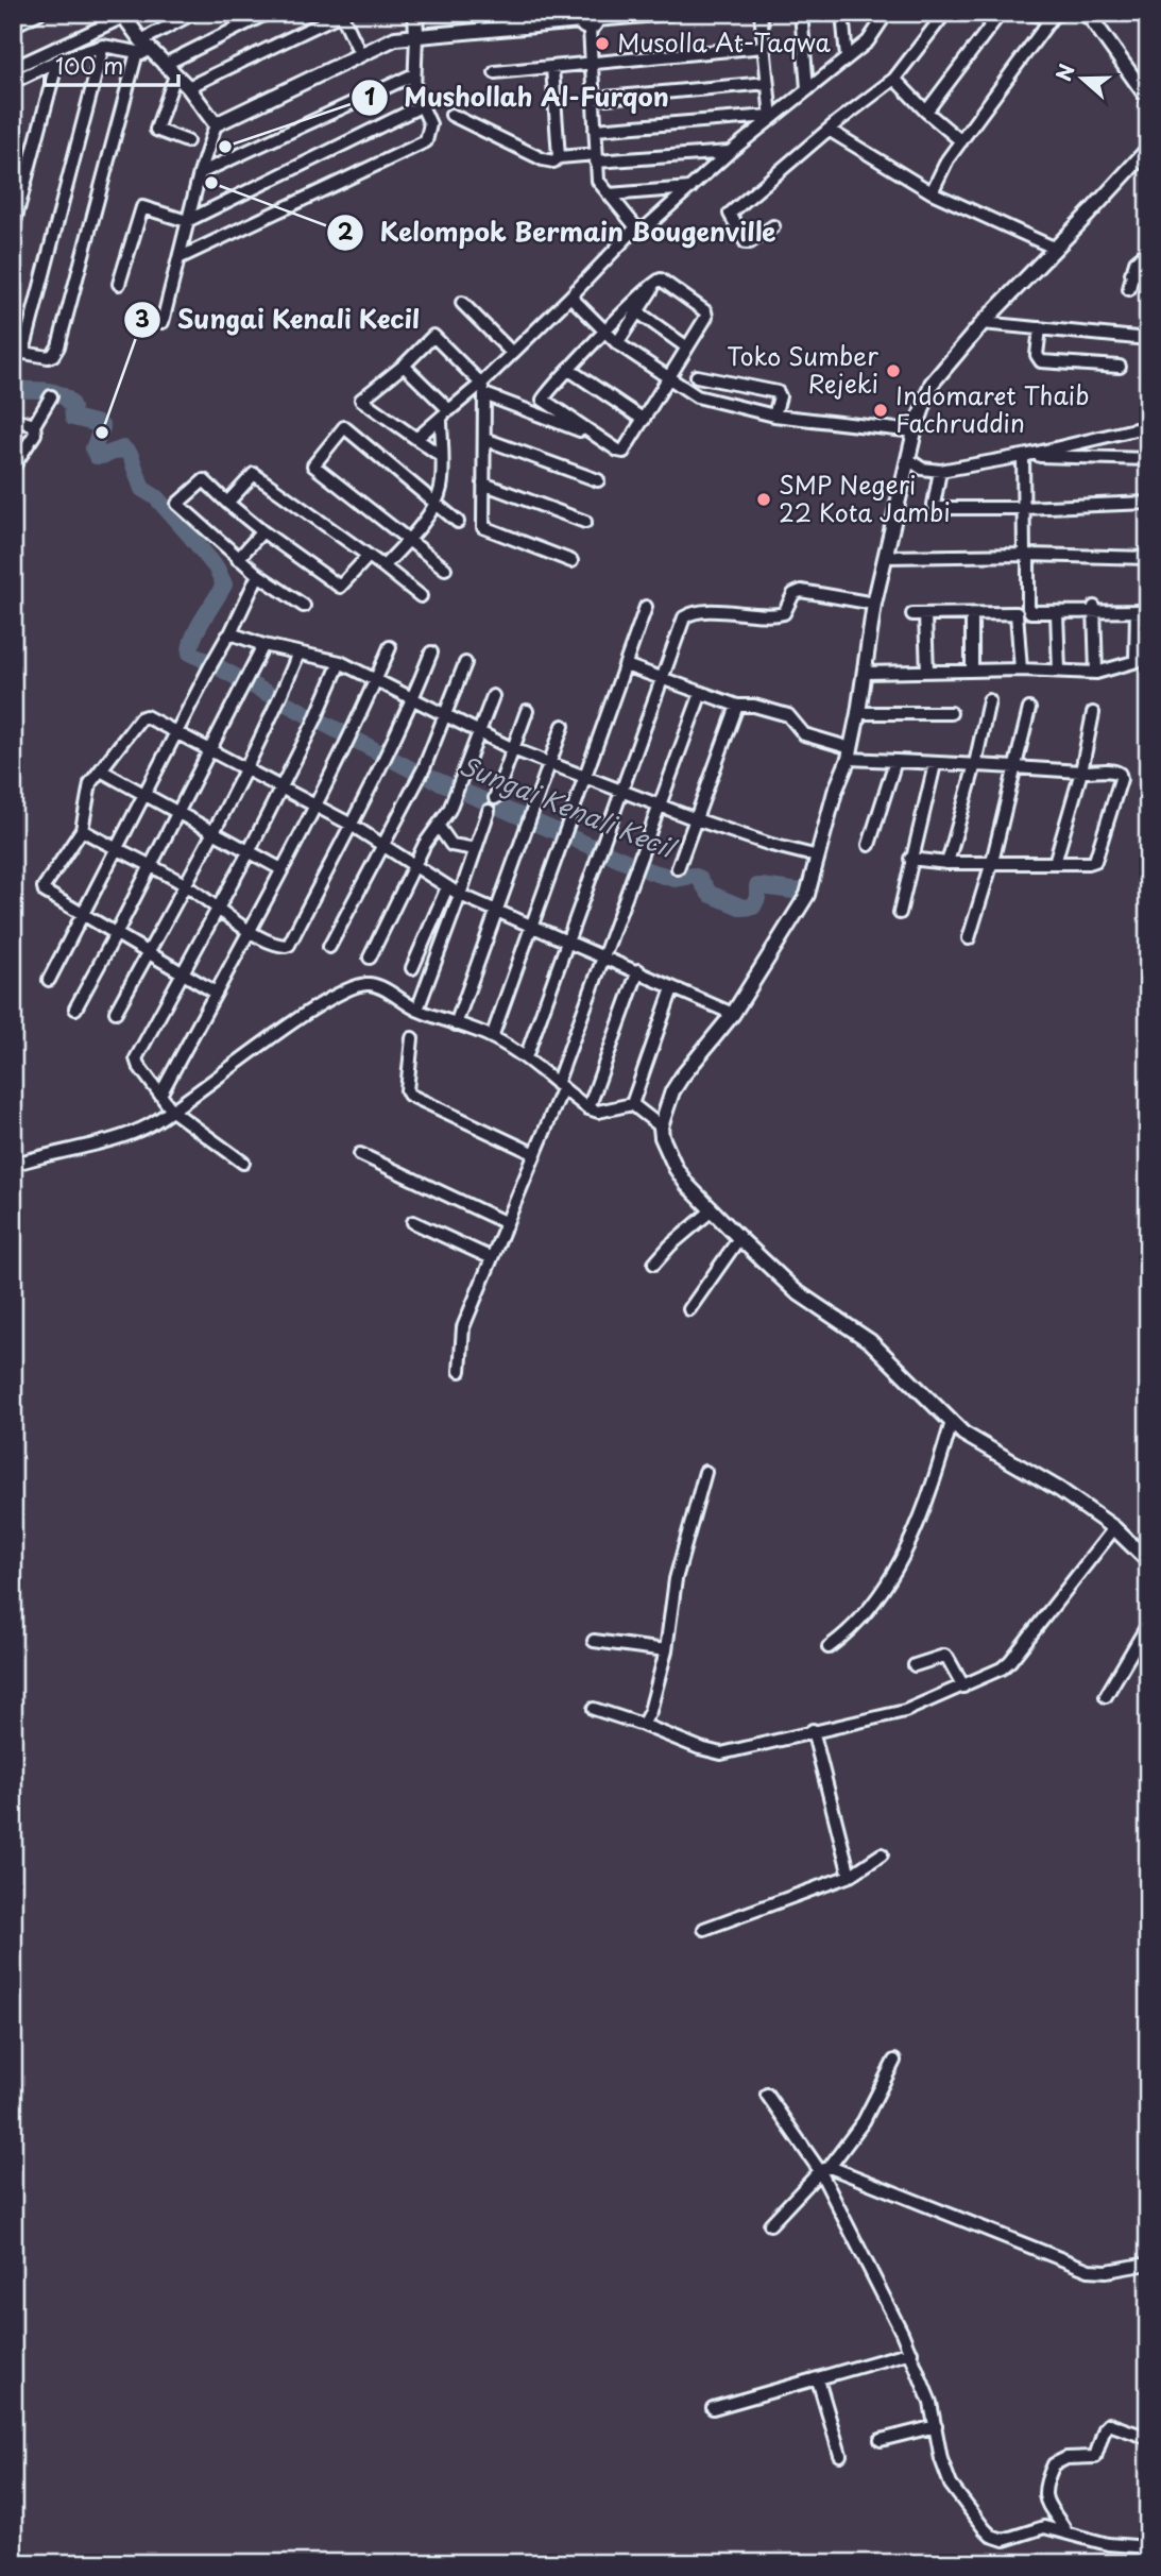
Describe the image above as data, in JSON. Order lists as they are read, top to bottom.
{
  "water": ["Sungai Kenali Kecil"],
  "places": [
    "Musolla At-Taqwa",
    "Mushollah Al-Furqon",
    "Kelompok Bermain Bougenville",
    "Toko Sumber Rejeki",
    "Indomaret Thaib Fachruddin",
    "Sungai Kenali Kecil",
    "SMP Negeri 22 Kota Jambi"
  ],
  "scale_bar": "100 m",
  "north": "left"
}
